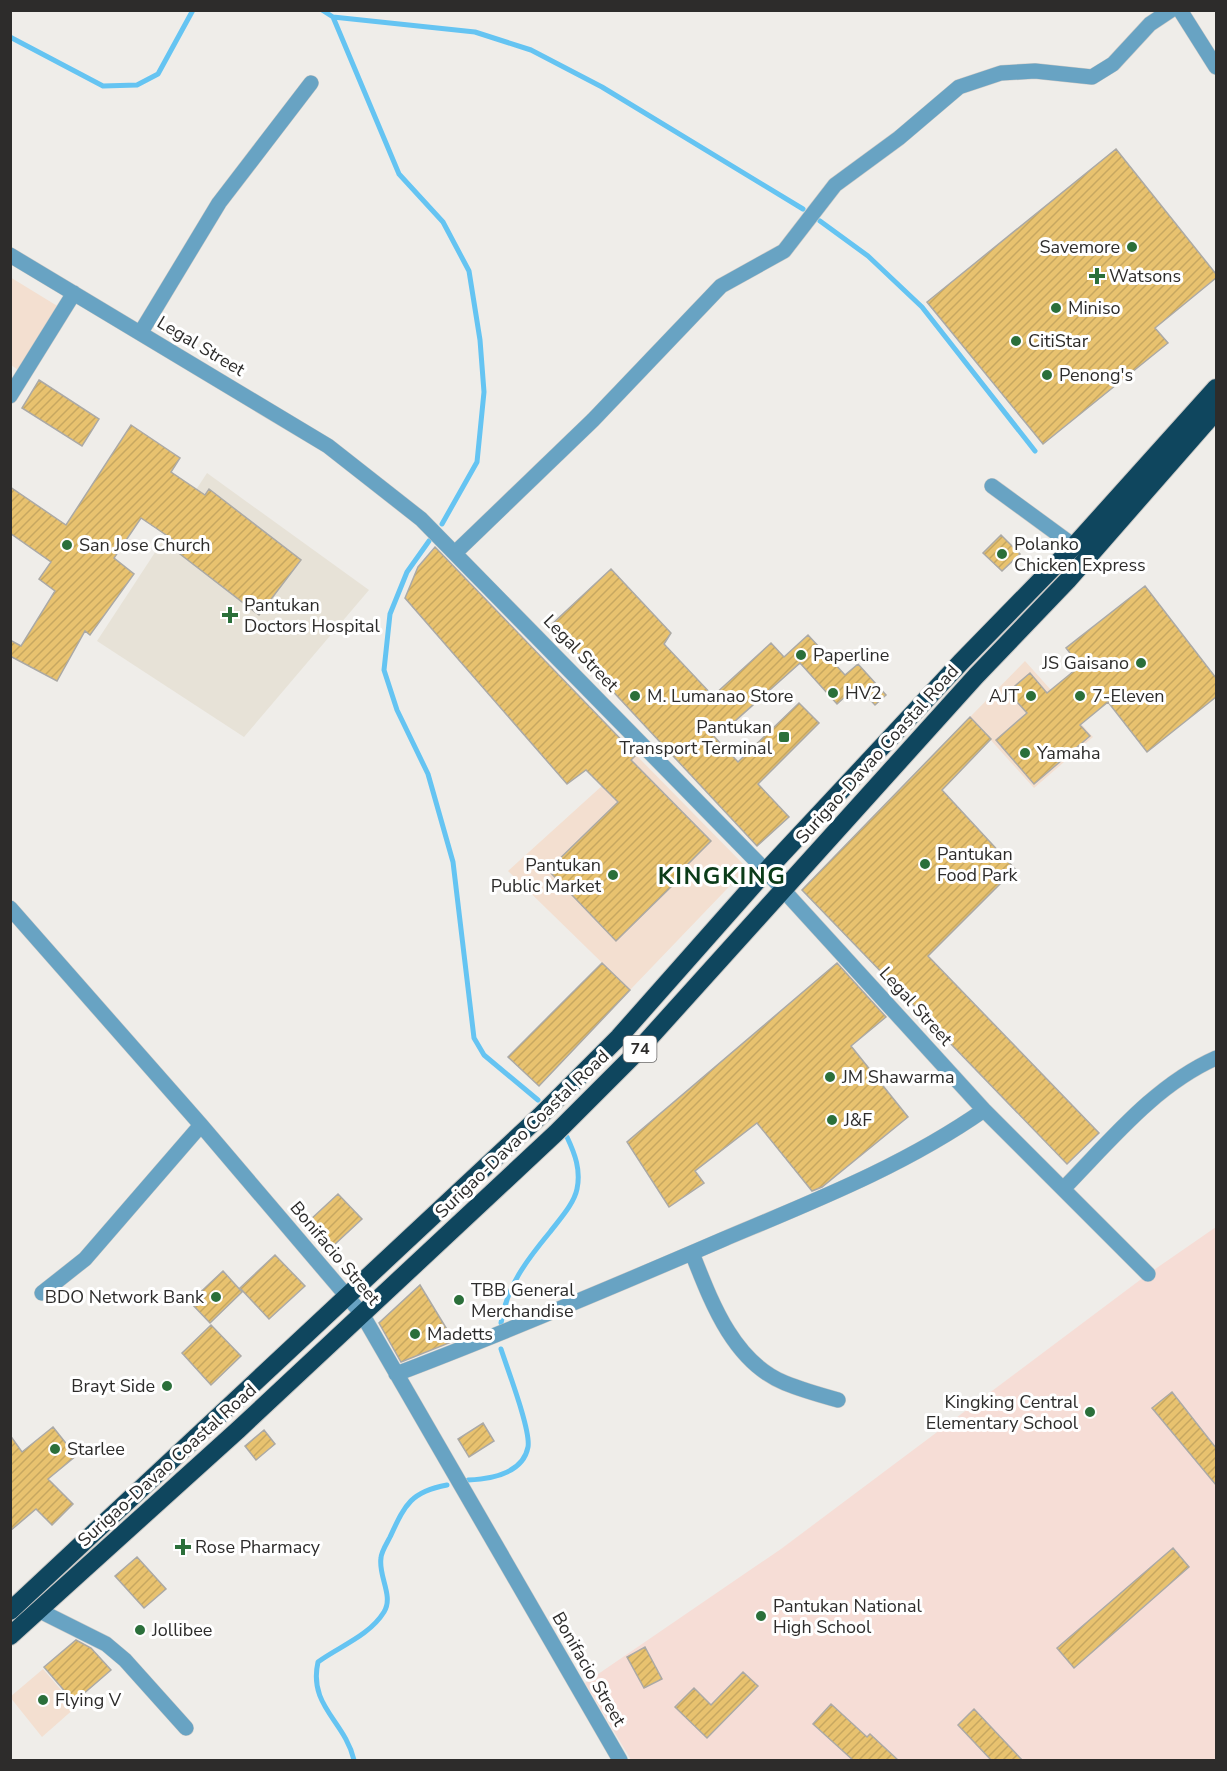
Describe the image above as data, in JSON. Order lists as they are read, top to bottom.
{
  "streets": {
    "highway": ["Surigao-Davao Coastal Road", "74"],
    "street": ["Legal Street", "Bonifacio Street"]
  },
  "crossings": [
    ["Legal Street", "Surigao-Davao Coastal Road"],
    ["Surigao-Davao Coastal Road", "Bonifacio Street"]
  ],
  "districts": ["KINGKING"],
  "places": {
    "other": [
      "Savemore",
      "Miniso",
      "CitiStar",
      "Penong's",
      "San Jose Church",
      "Polanko Chicken Express",
      "Paperline",
      "JS Gaisano",
      "HV2",
      "M. Lumanao Store",
      "AJT",
      "7-Eleven",
      "Yamaha",
      "Pantukan Food Park",
      "Pantukan Public Market",
      "JM Shawarma",
      "J&F",
      "BDO Network Bank",
      "TBB General Merchandise",
      "Madetts",
      "Brayt Side",
      "Kingking Central Elementary School",
      "Starlee",
      "Pantukan National High School",
      "Jollibee",
      "Flying V"
    ],
    "health": ["Watsons", "Pantukan Doctors Hospital", "Rose Pharmacy"],
    "transit": ["Pantukan Transport Terminal"]
  }
}
